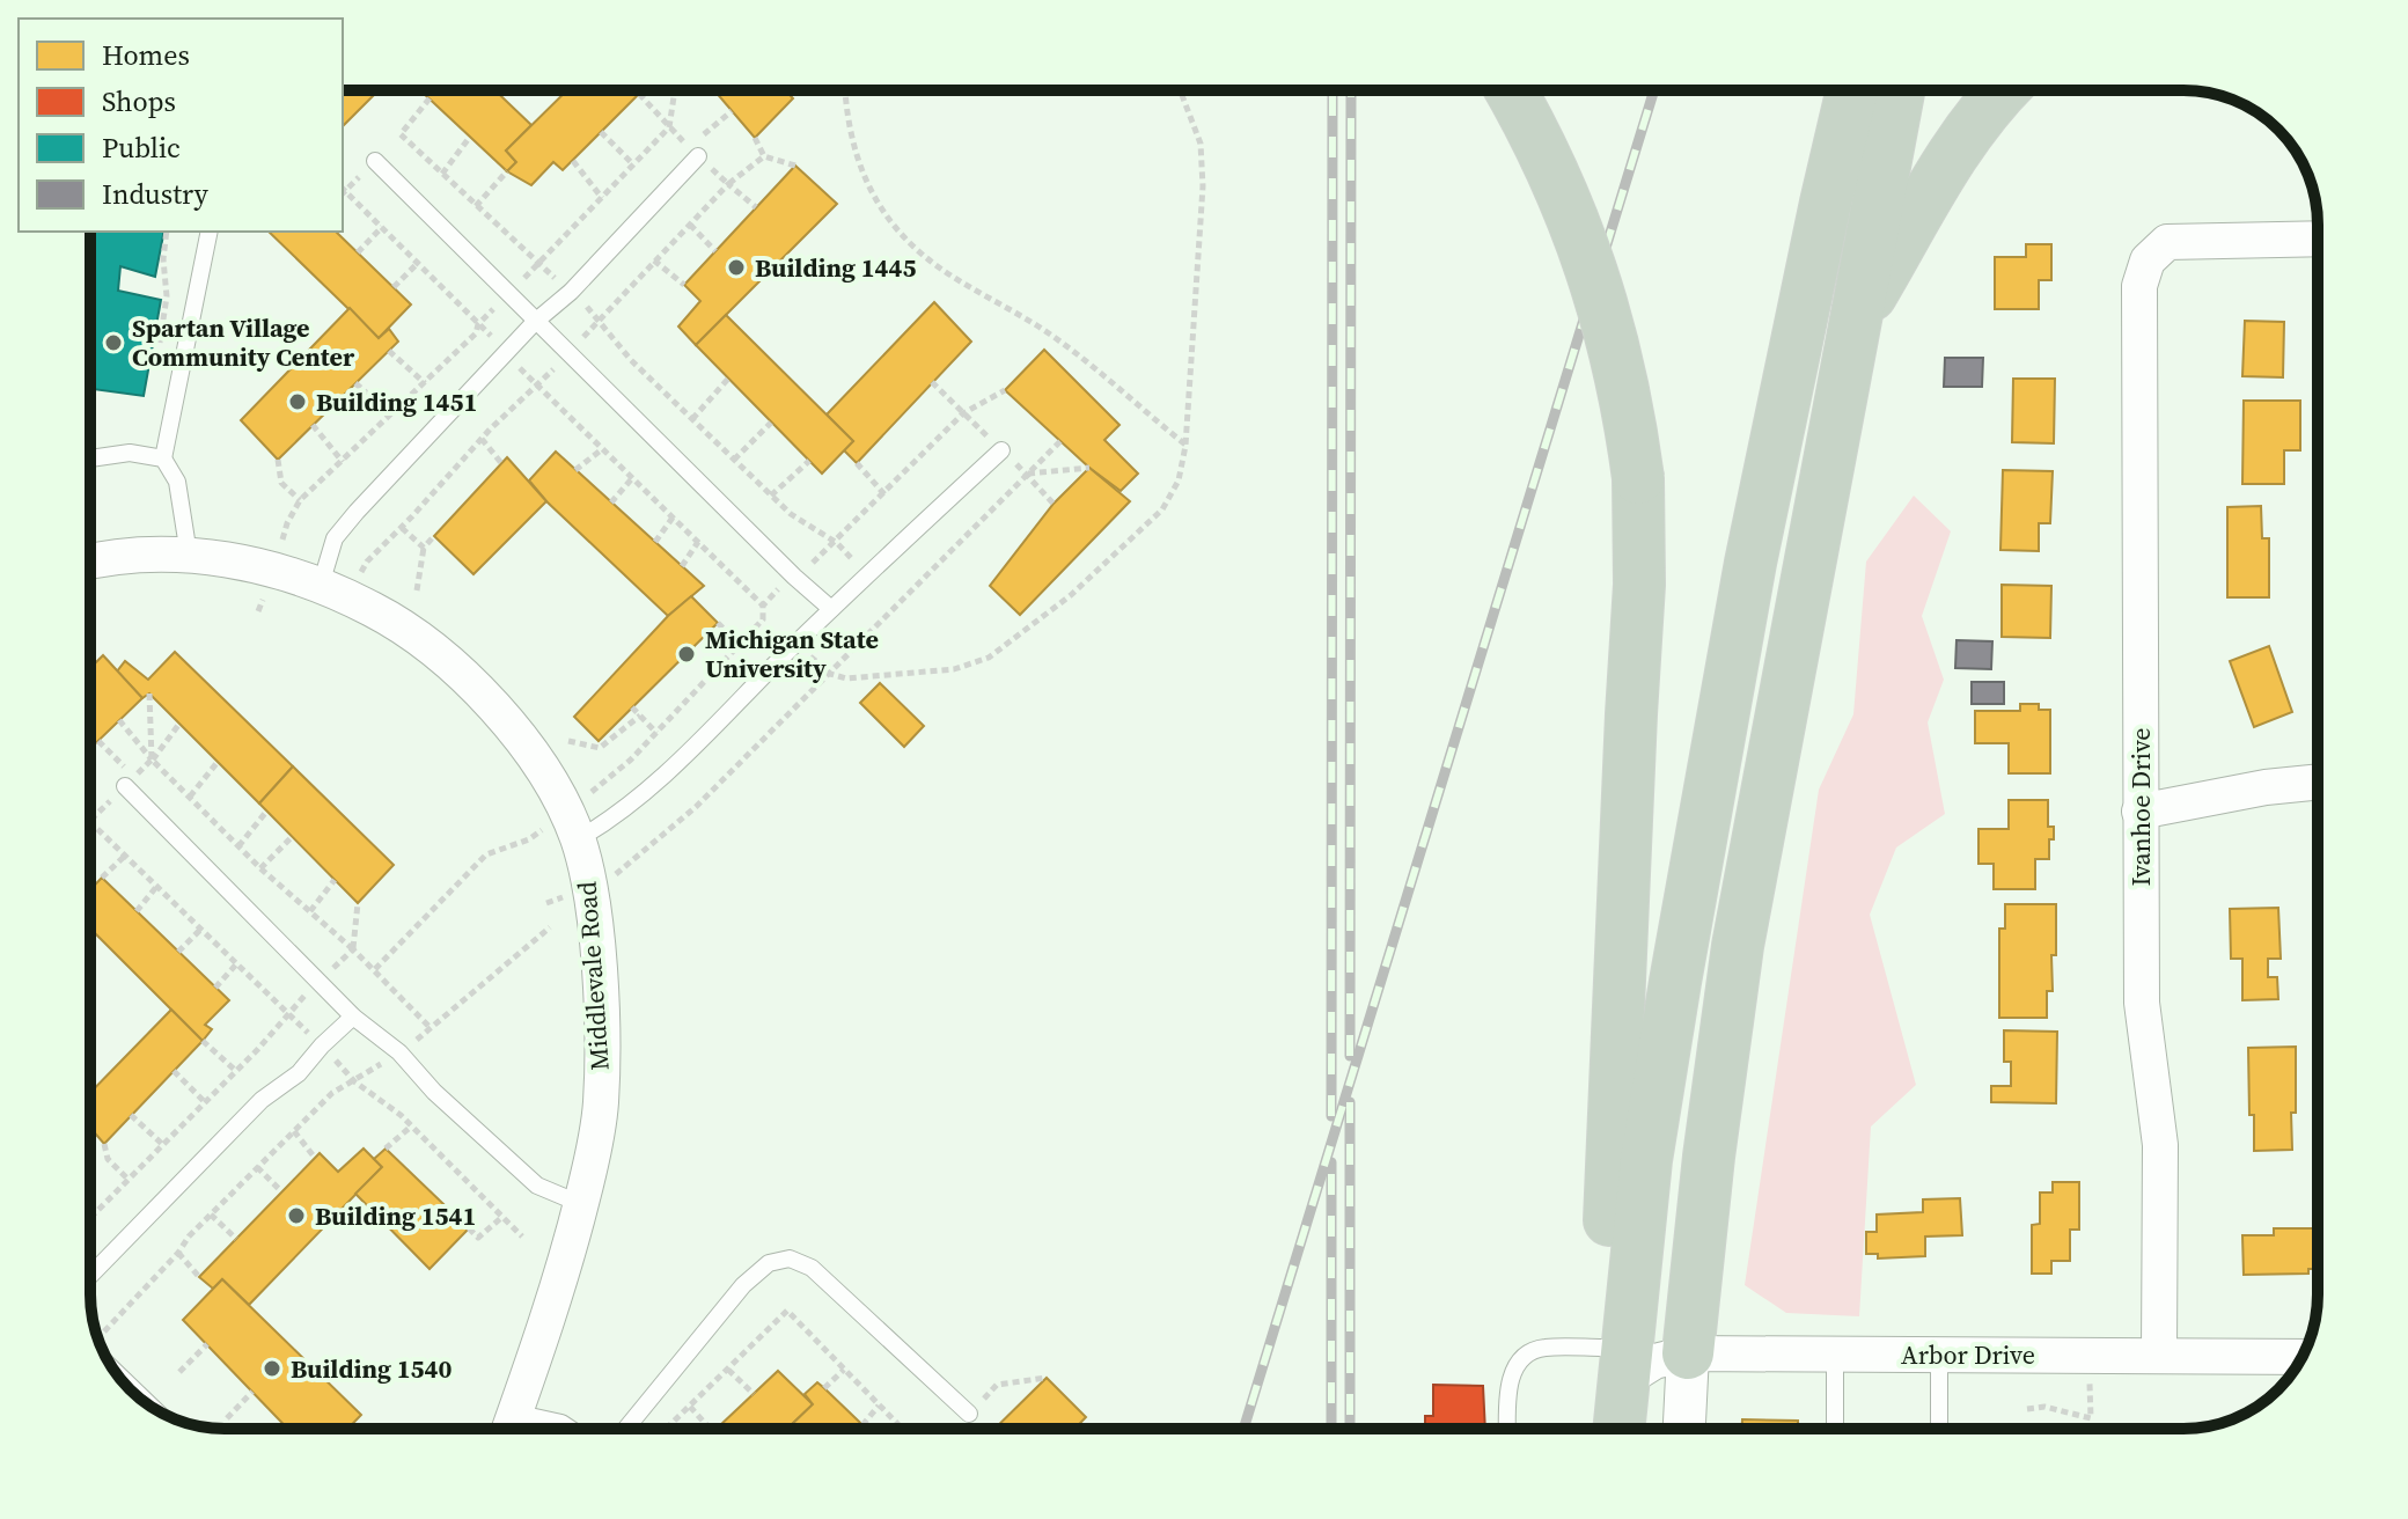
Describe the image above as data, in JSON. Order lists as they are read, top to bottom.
{
  "streets": {
    "street": ["Ivanhoe Drive", "Middlevale Road", "Arbor Drive"]
  },
  "crossings": [
    ["Ivanhoe Drive", "Arbor Drive"]
  ],
  "places": [
    "Building 1445",
    "Spartan Village Community Center",
    "Building 1451",
    "Michigan State University",
    "Building 1541",
    "Building 1540"
  ],
  "legend": [
    "Homes",
    "Shops",
    "Public",
    "Industry"
  ]
}
